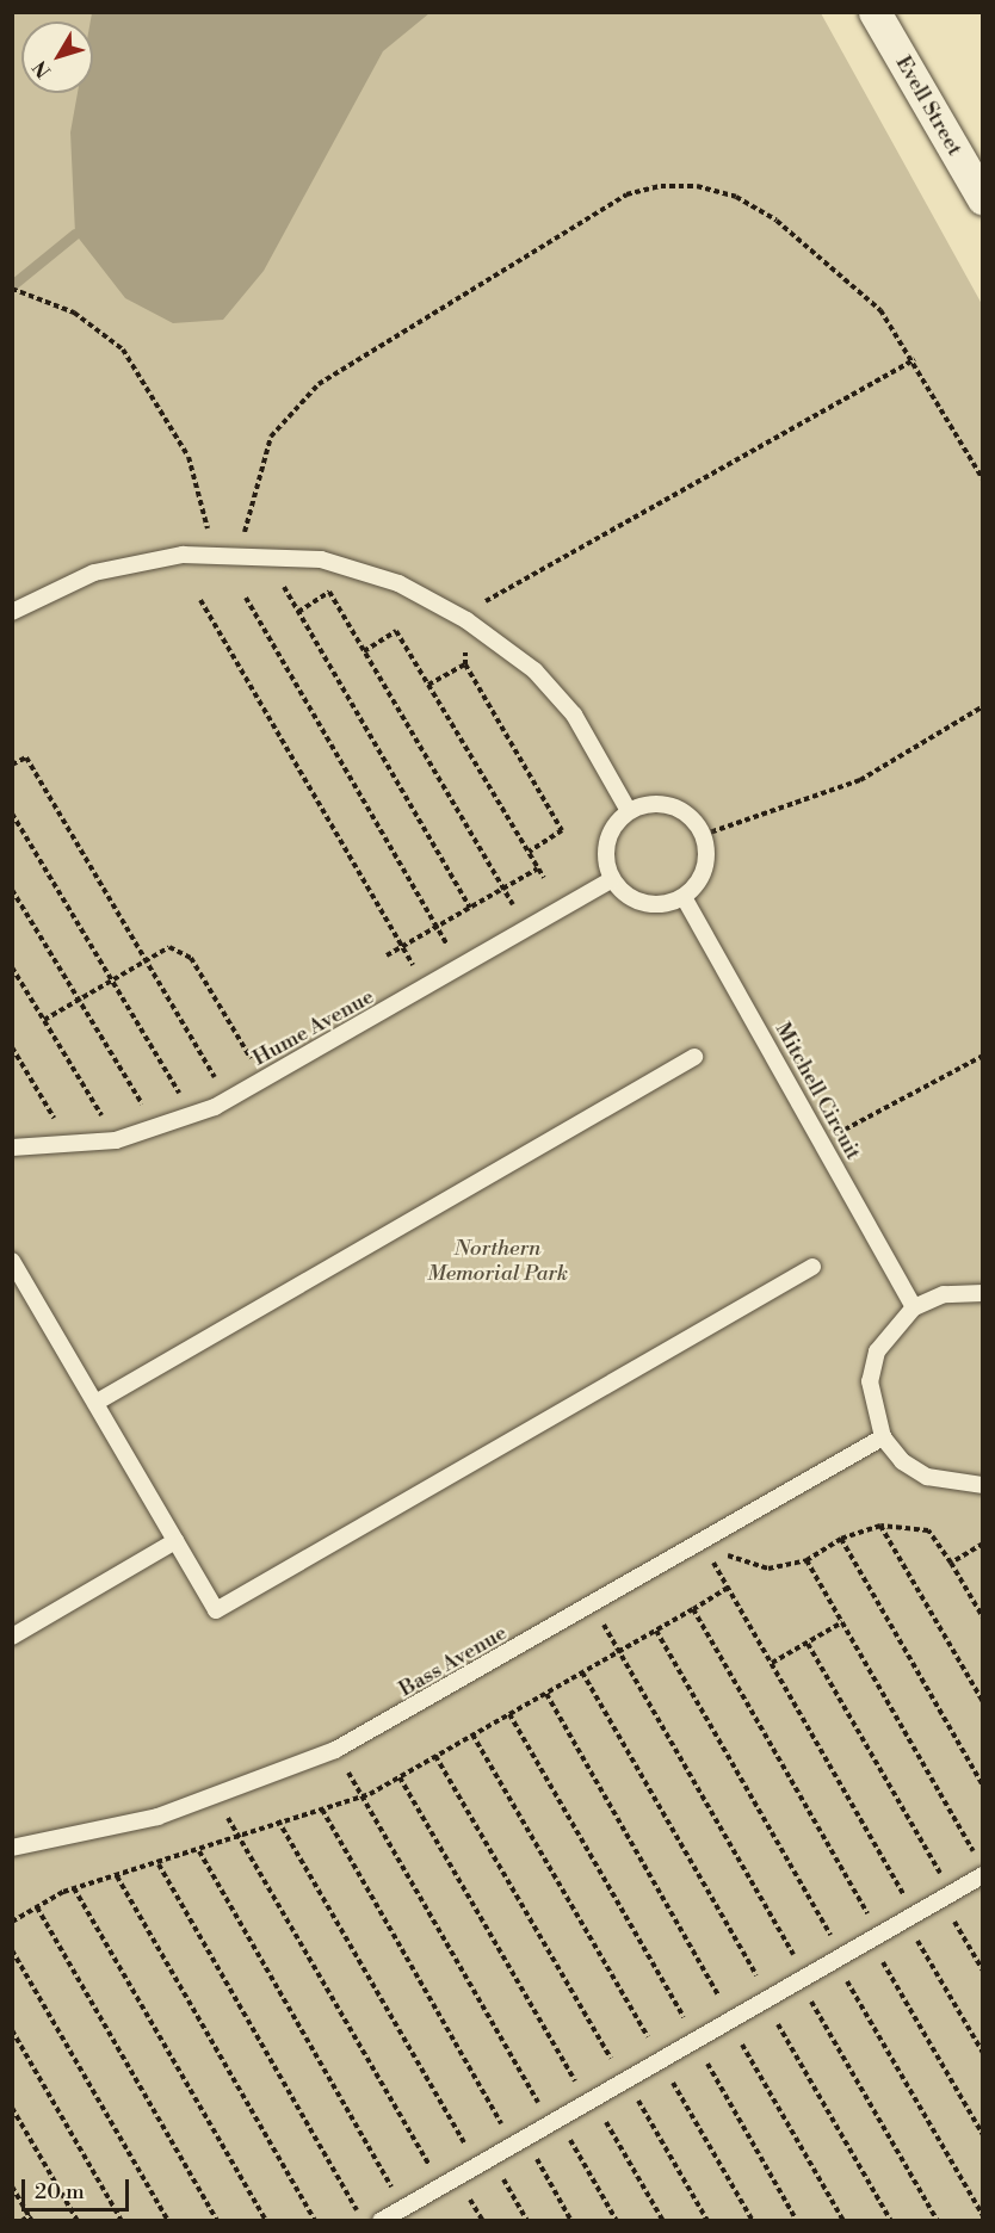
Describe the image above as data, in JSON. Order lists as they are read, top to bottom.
{
  "streets": {
    "street": ["Evell Street"],
    "lane": ["Hume Avenue", "Mitchell Circuit", "Bass Avenue"]
  },
  "crossings": [
    ["Hume Avenue", "Mitchell Circuit"]
  ],
  "parks": ["Northern Memorial Park"],
  "scale_bar": "20 m",
  "north": "bottom left"
}
